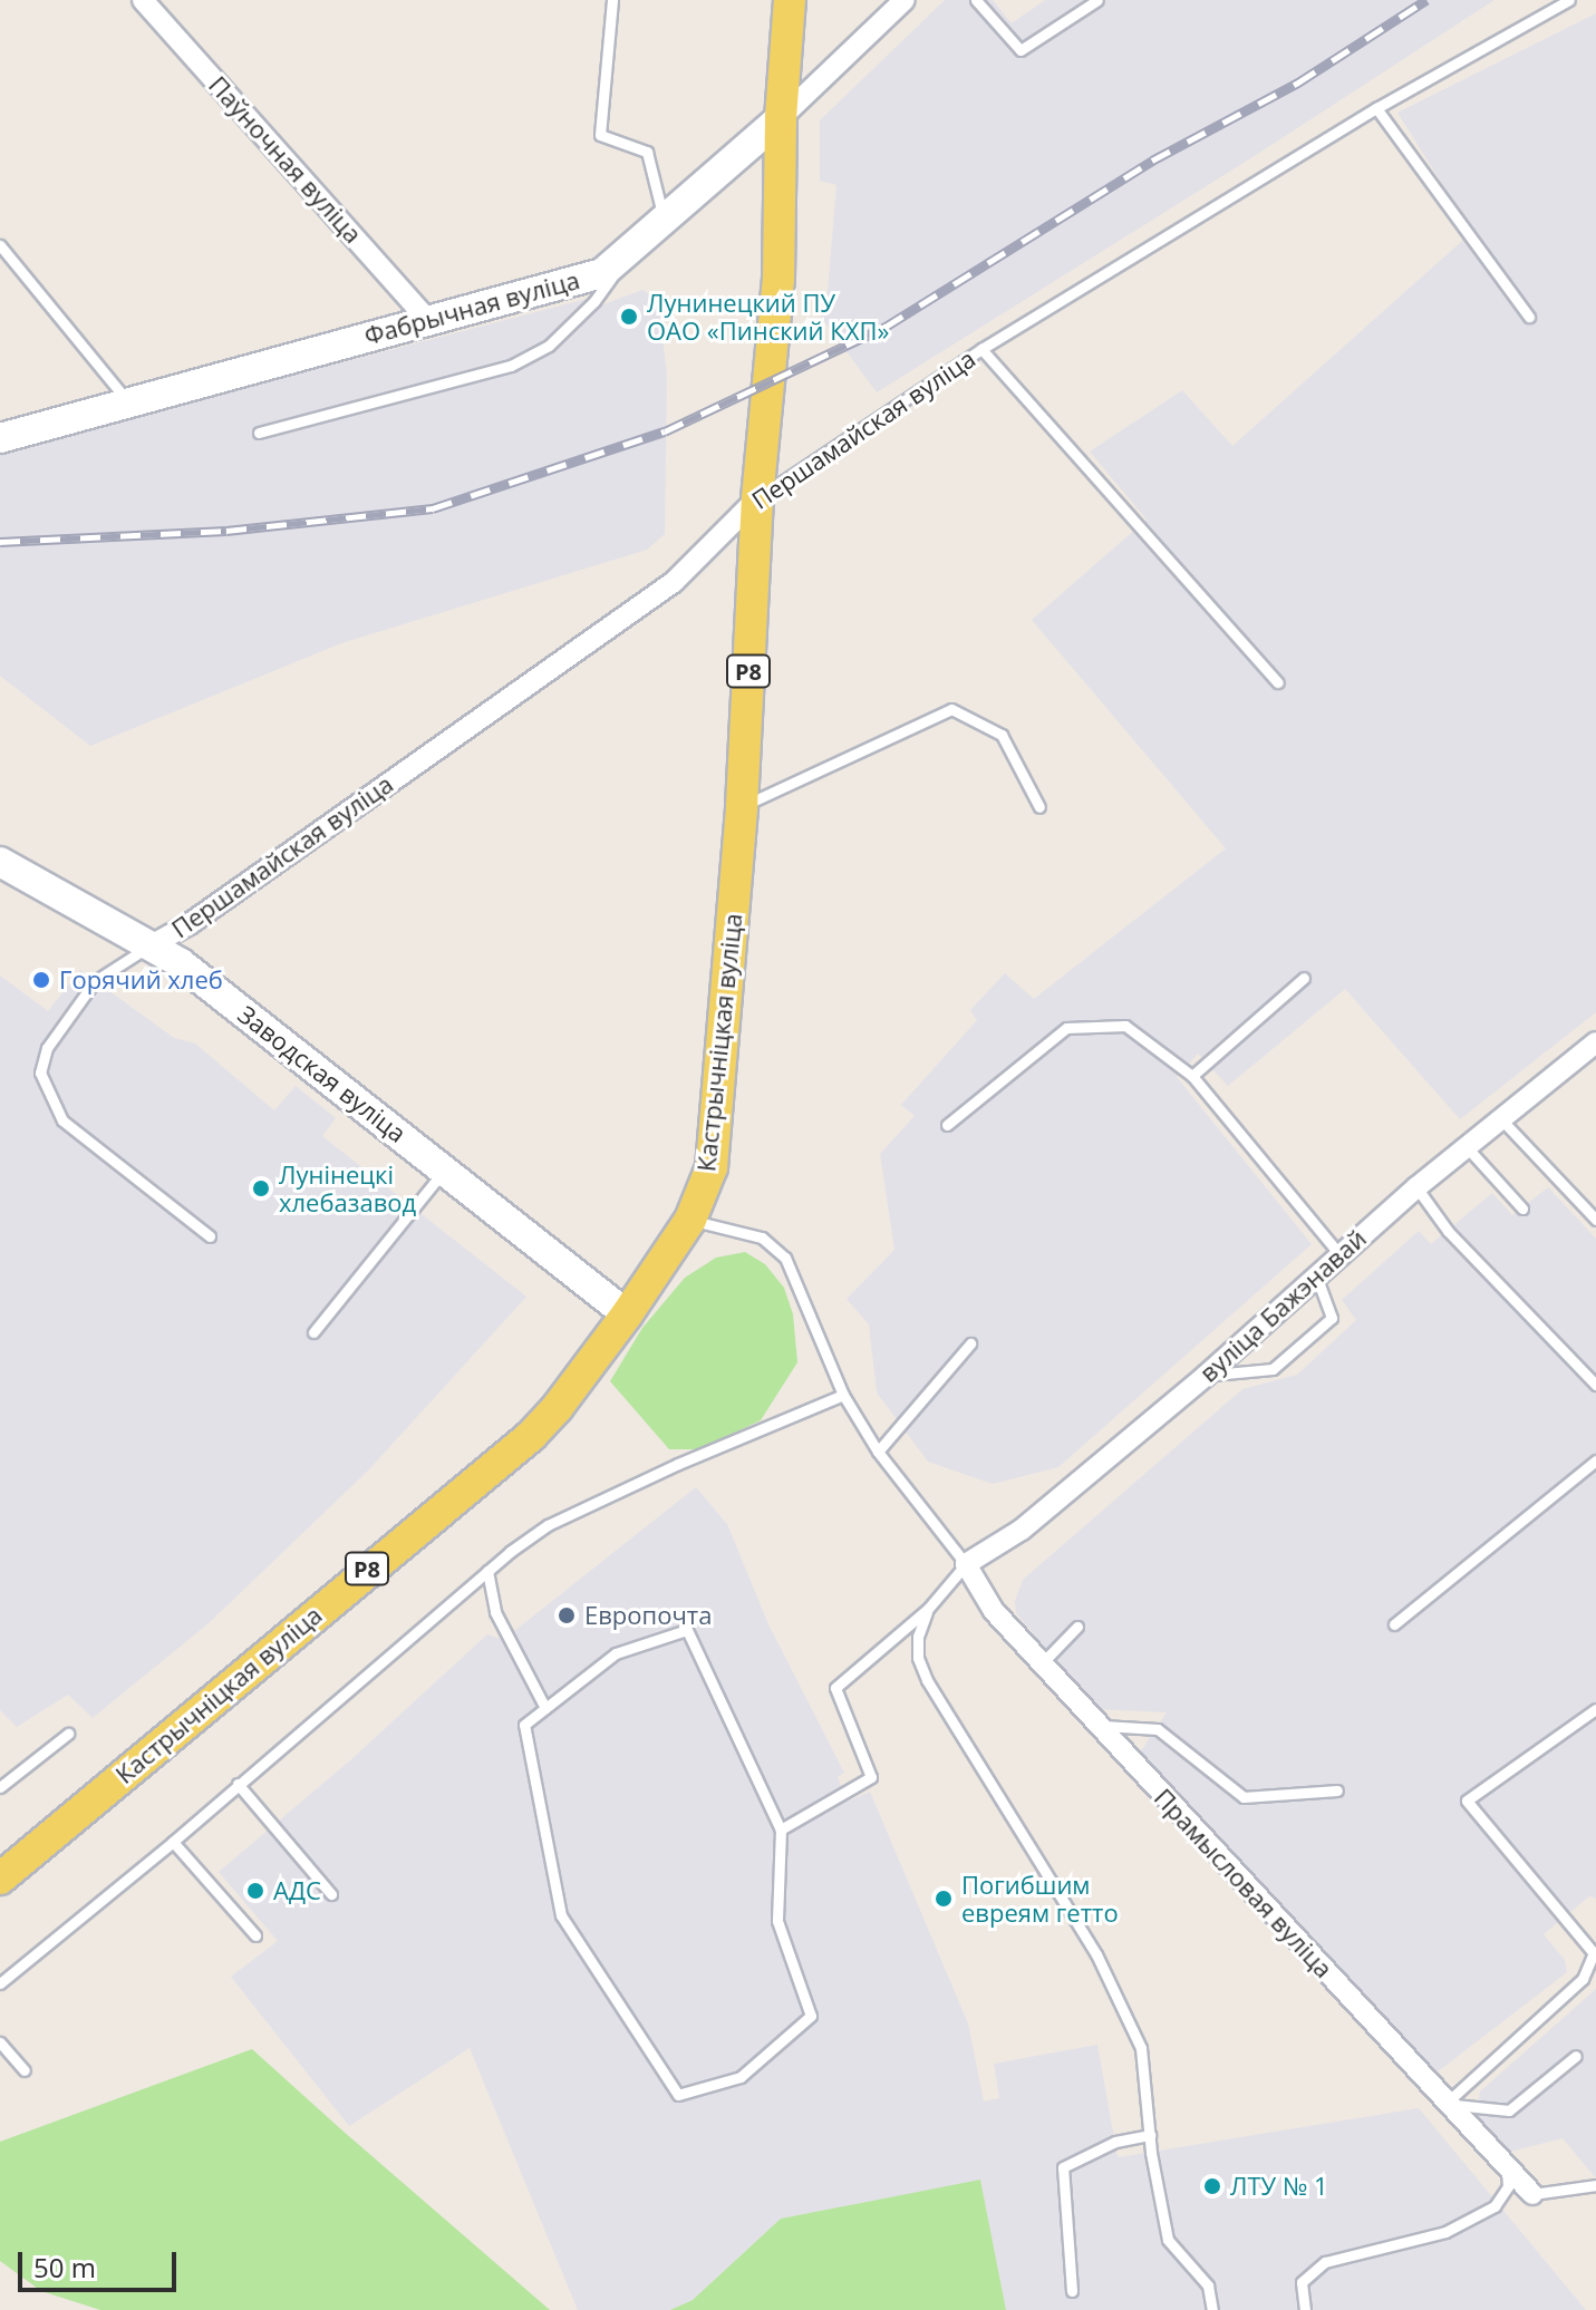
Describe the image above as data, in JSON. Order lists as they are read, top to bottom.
{
  "streets": {
    "main road": ["Р8", "Кастрычніцкая вуліца"],
    "street": [
      "Паўночная вуліца",
      "Фабрычная вуліца",
      "Першамайская вуліца",
      "Заводская вуліца",
      "вуліца Бажэнавай",
      "Прамысловая вуліца"
    ]
  },
  "crossings": [
    ["Паўночная вуліца", "Фабрычная вуліца"],
    ["Фабрычная вуліца", "Р8"],
    ["Фабрычная вуліца", "Кастрычніцкая вуліца"],
    ["Першамайская вуліца", "Кастрычніцкая вуліца"],
    ["Першамайская вуліца", "Заводская вуліца"],
    ["Р8", "Кастрычніцкая вуліца"],
    ["Кастрычніцкая вуліца", "Заводская вуліца"],
    ["вуліца Бажэнавай", "Прамысловая вуліца"]
  ],
  "places": [
    "Лунинецкий ПУ ОАО «Пинский КХП»",
    "Горячий хлеб",
    "Лунінецкі хлебазавод",
    "Европочта",
    "АДС",
    "Погибшим евреям гетто",
    "ЛТУ № 1"
  ],
  "scale_bar": "50 m"
}
